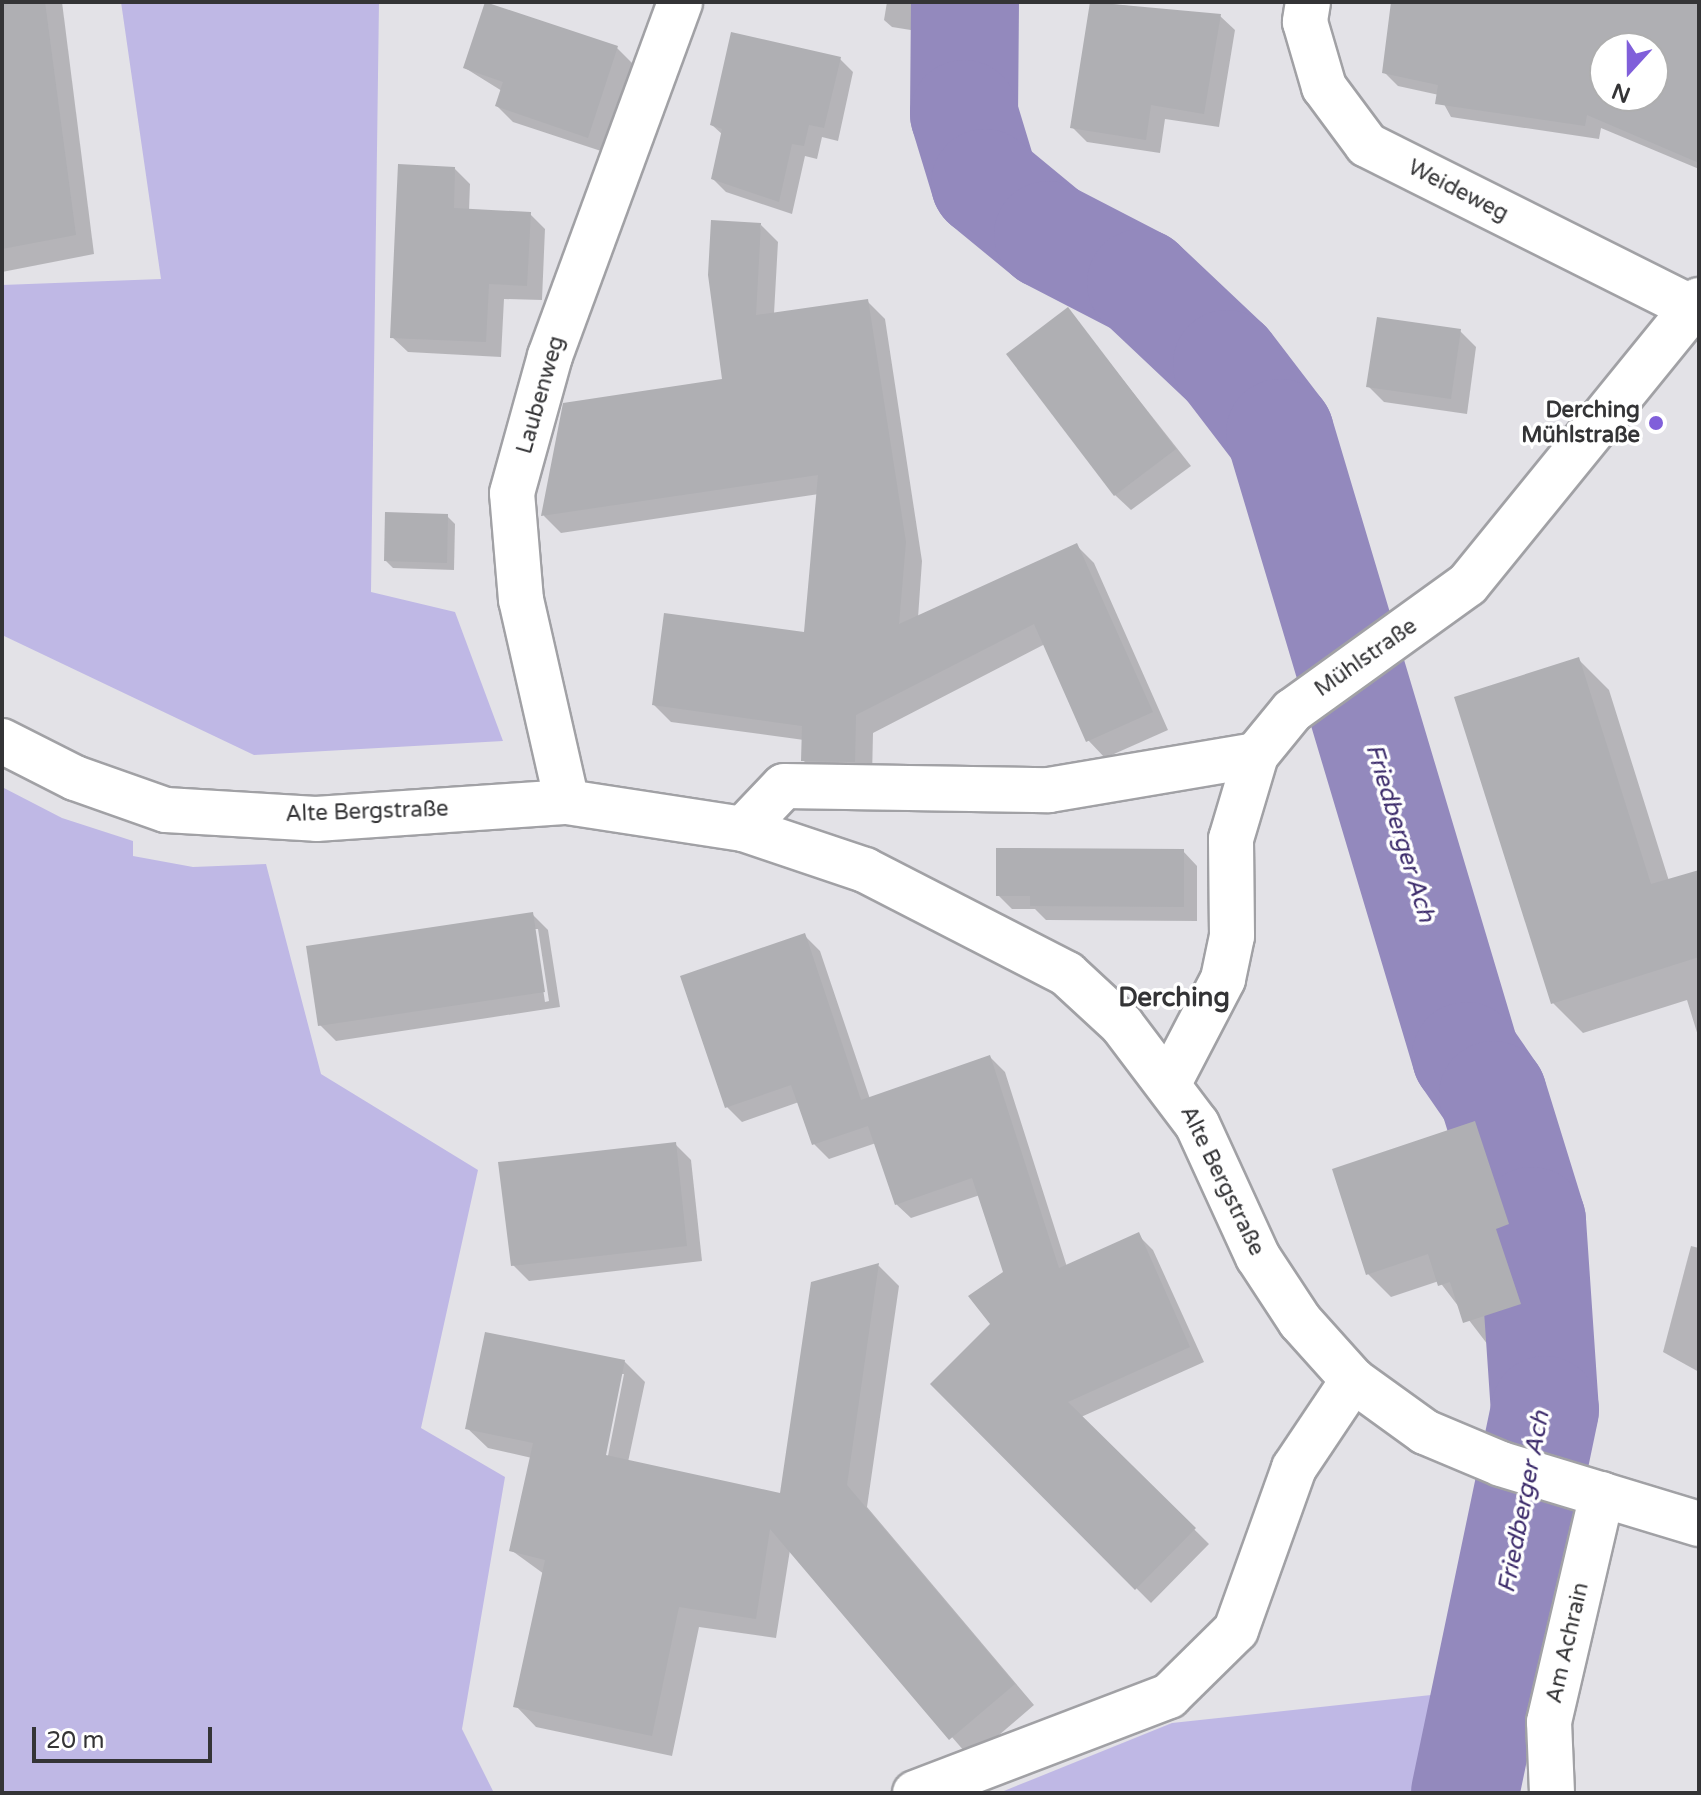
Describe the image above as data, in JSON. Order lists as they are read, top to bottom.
{
  "streets": {
    "street": [
      "Weideweg",
      "Laubenweg",
      "Mühlstraße",
      "Alte Bergstraße",
      "Am Achrain"
    ]
  },
  "crossings": [
    ["Weideweg", "Mühlstraße"],
    ["Laubenweg", "Alte Bergstraße"],
    ["Mühlstraße", "Alte Bergstraße"],
    ["Alte Bergstraße", "Am Achrain"]
  ],
  "districts": ["Derching"],
  "water": ["Friedberger Ach"],
  "places": ["Derching Mühlstraße"],
  "scale_bar": "20 m",
  "north": "bottom"
}
